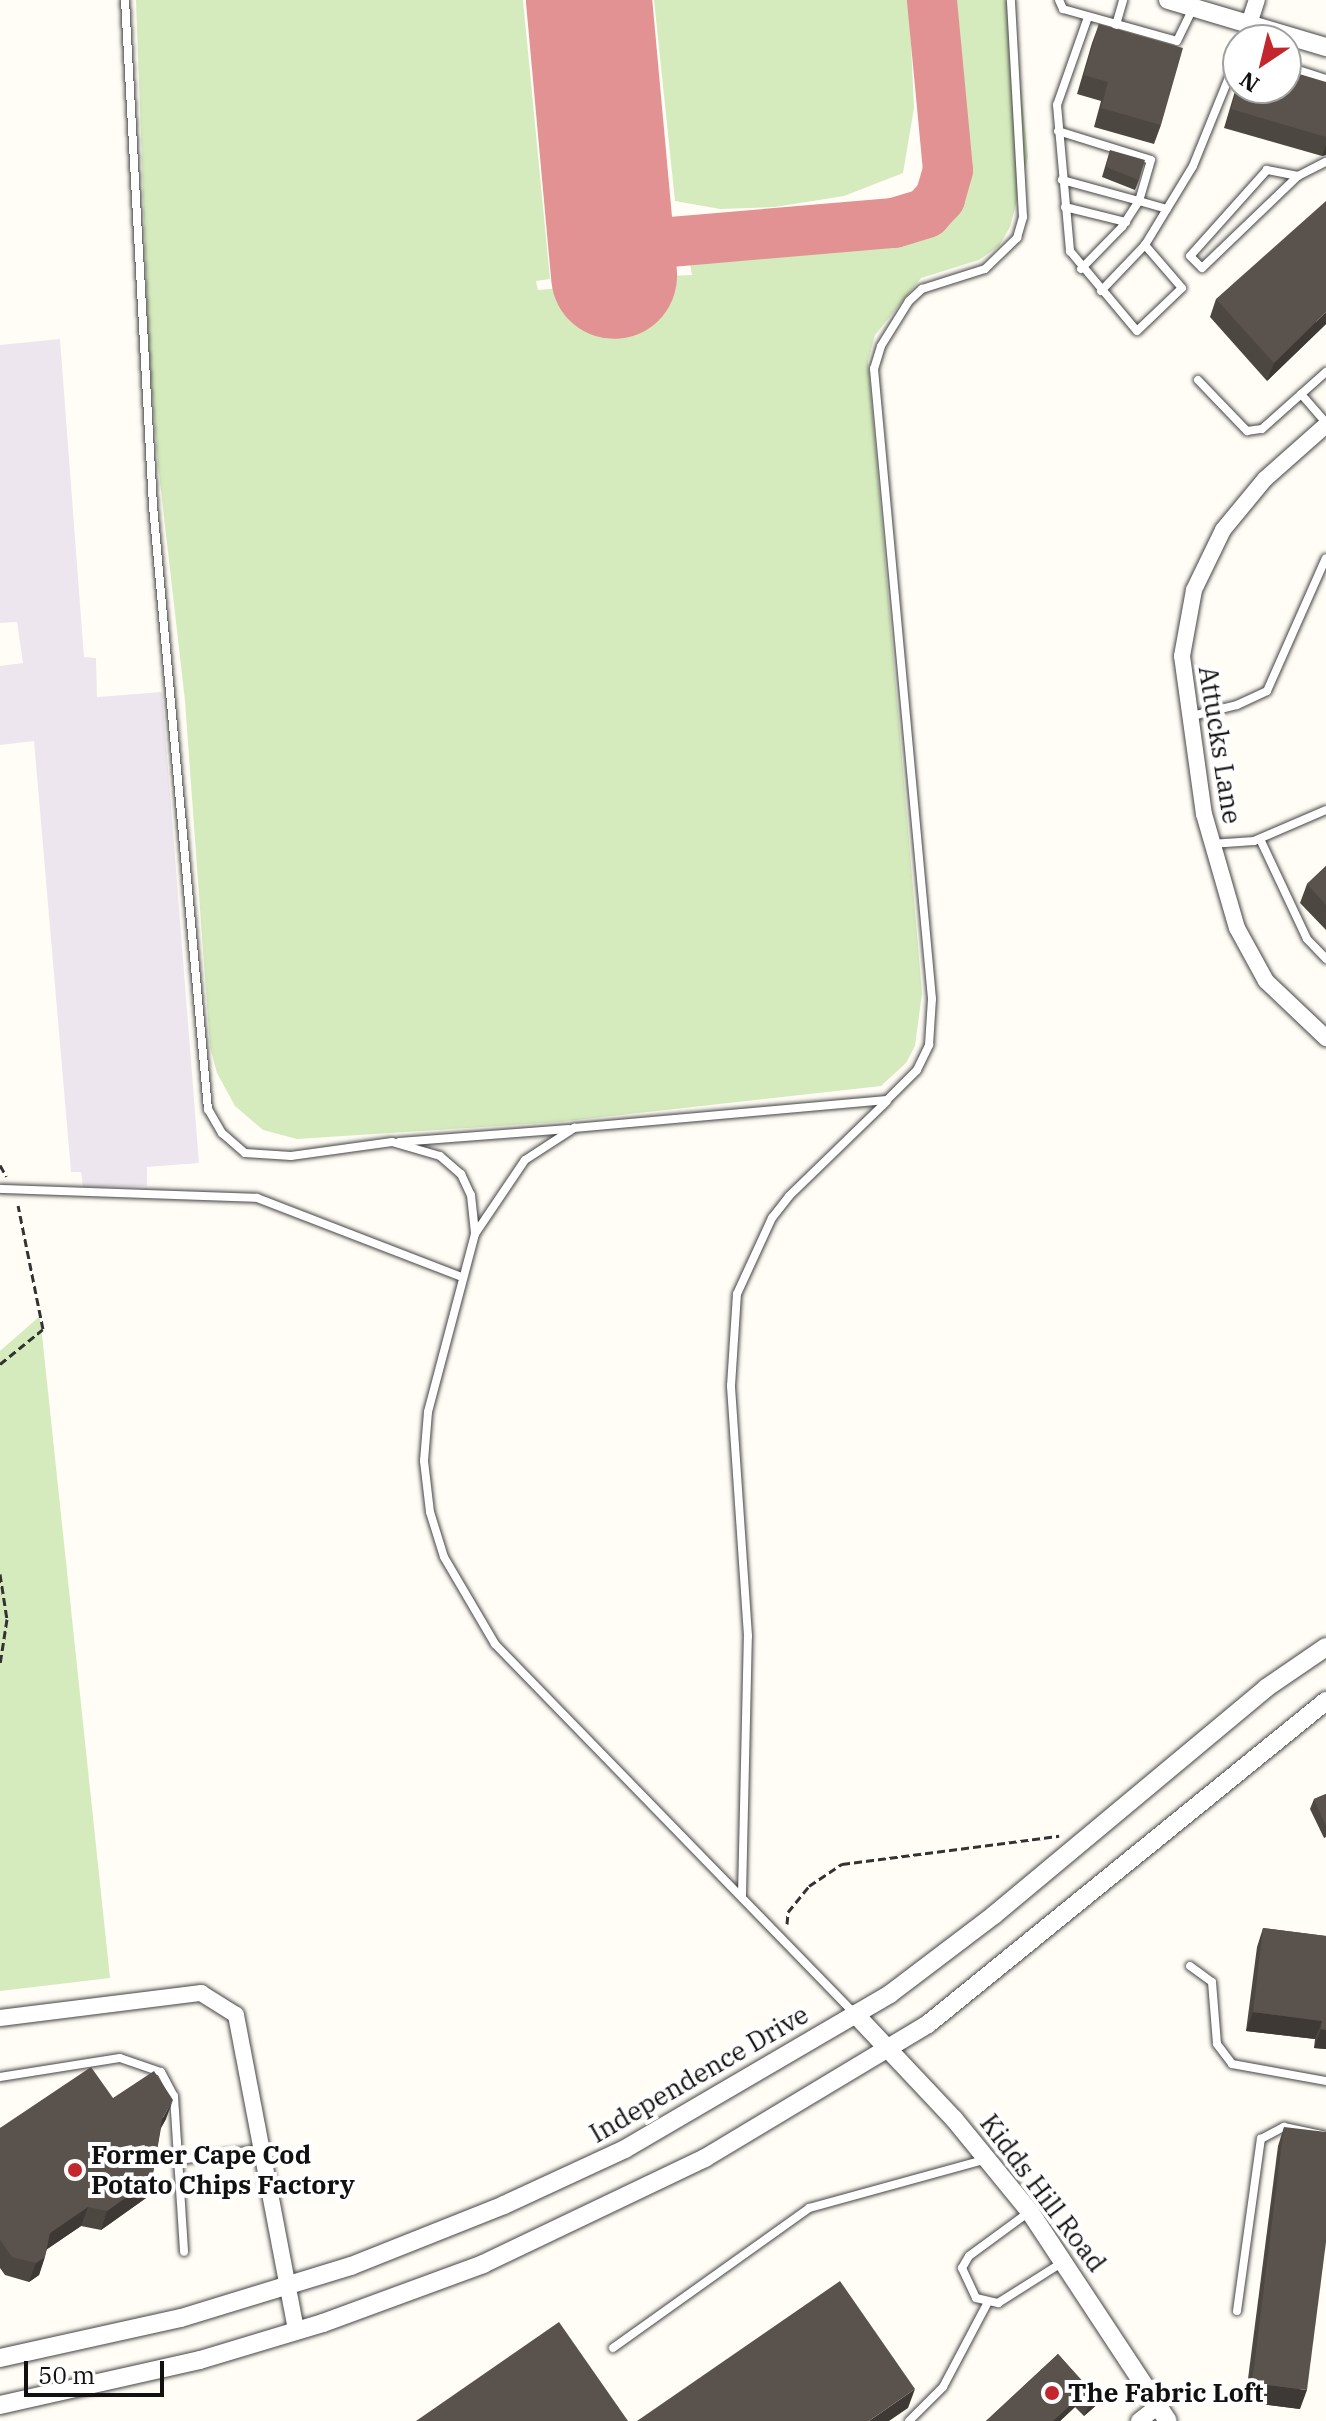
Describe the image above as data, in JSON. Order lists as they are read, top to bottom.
{
  "streets": {
    "street": ["Attucks Lane", "Independence Drive", "Kidds Hill Road"]
  },
  "crossings": [
    ["Independence Drive", "Kidds Hill Road"]
  ],
  "places": ["Former Cape Cod Potato Chips Factory", "The Fabric Loft"],
  "scale_bar": "50 m",
  "north": "bottom left"
}
